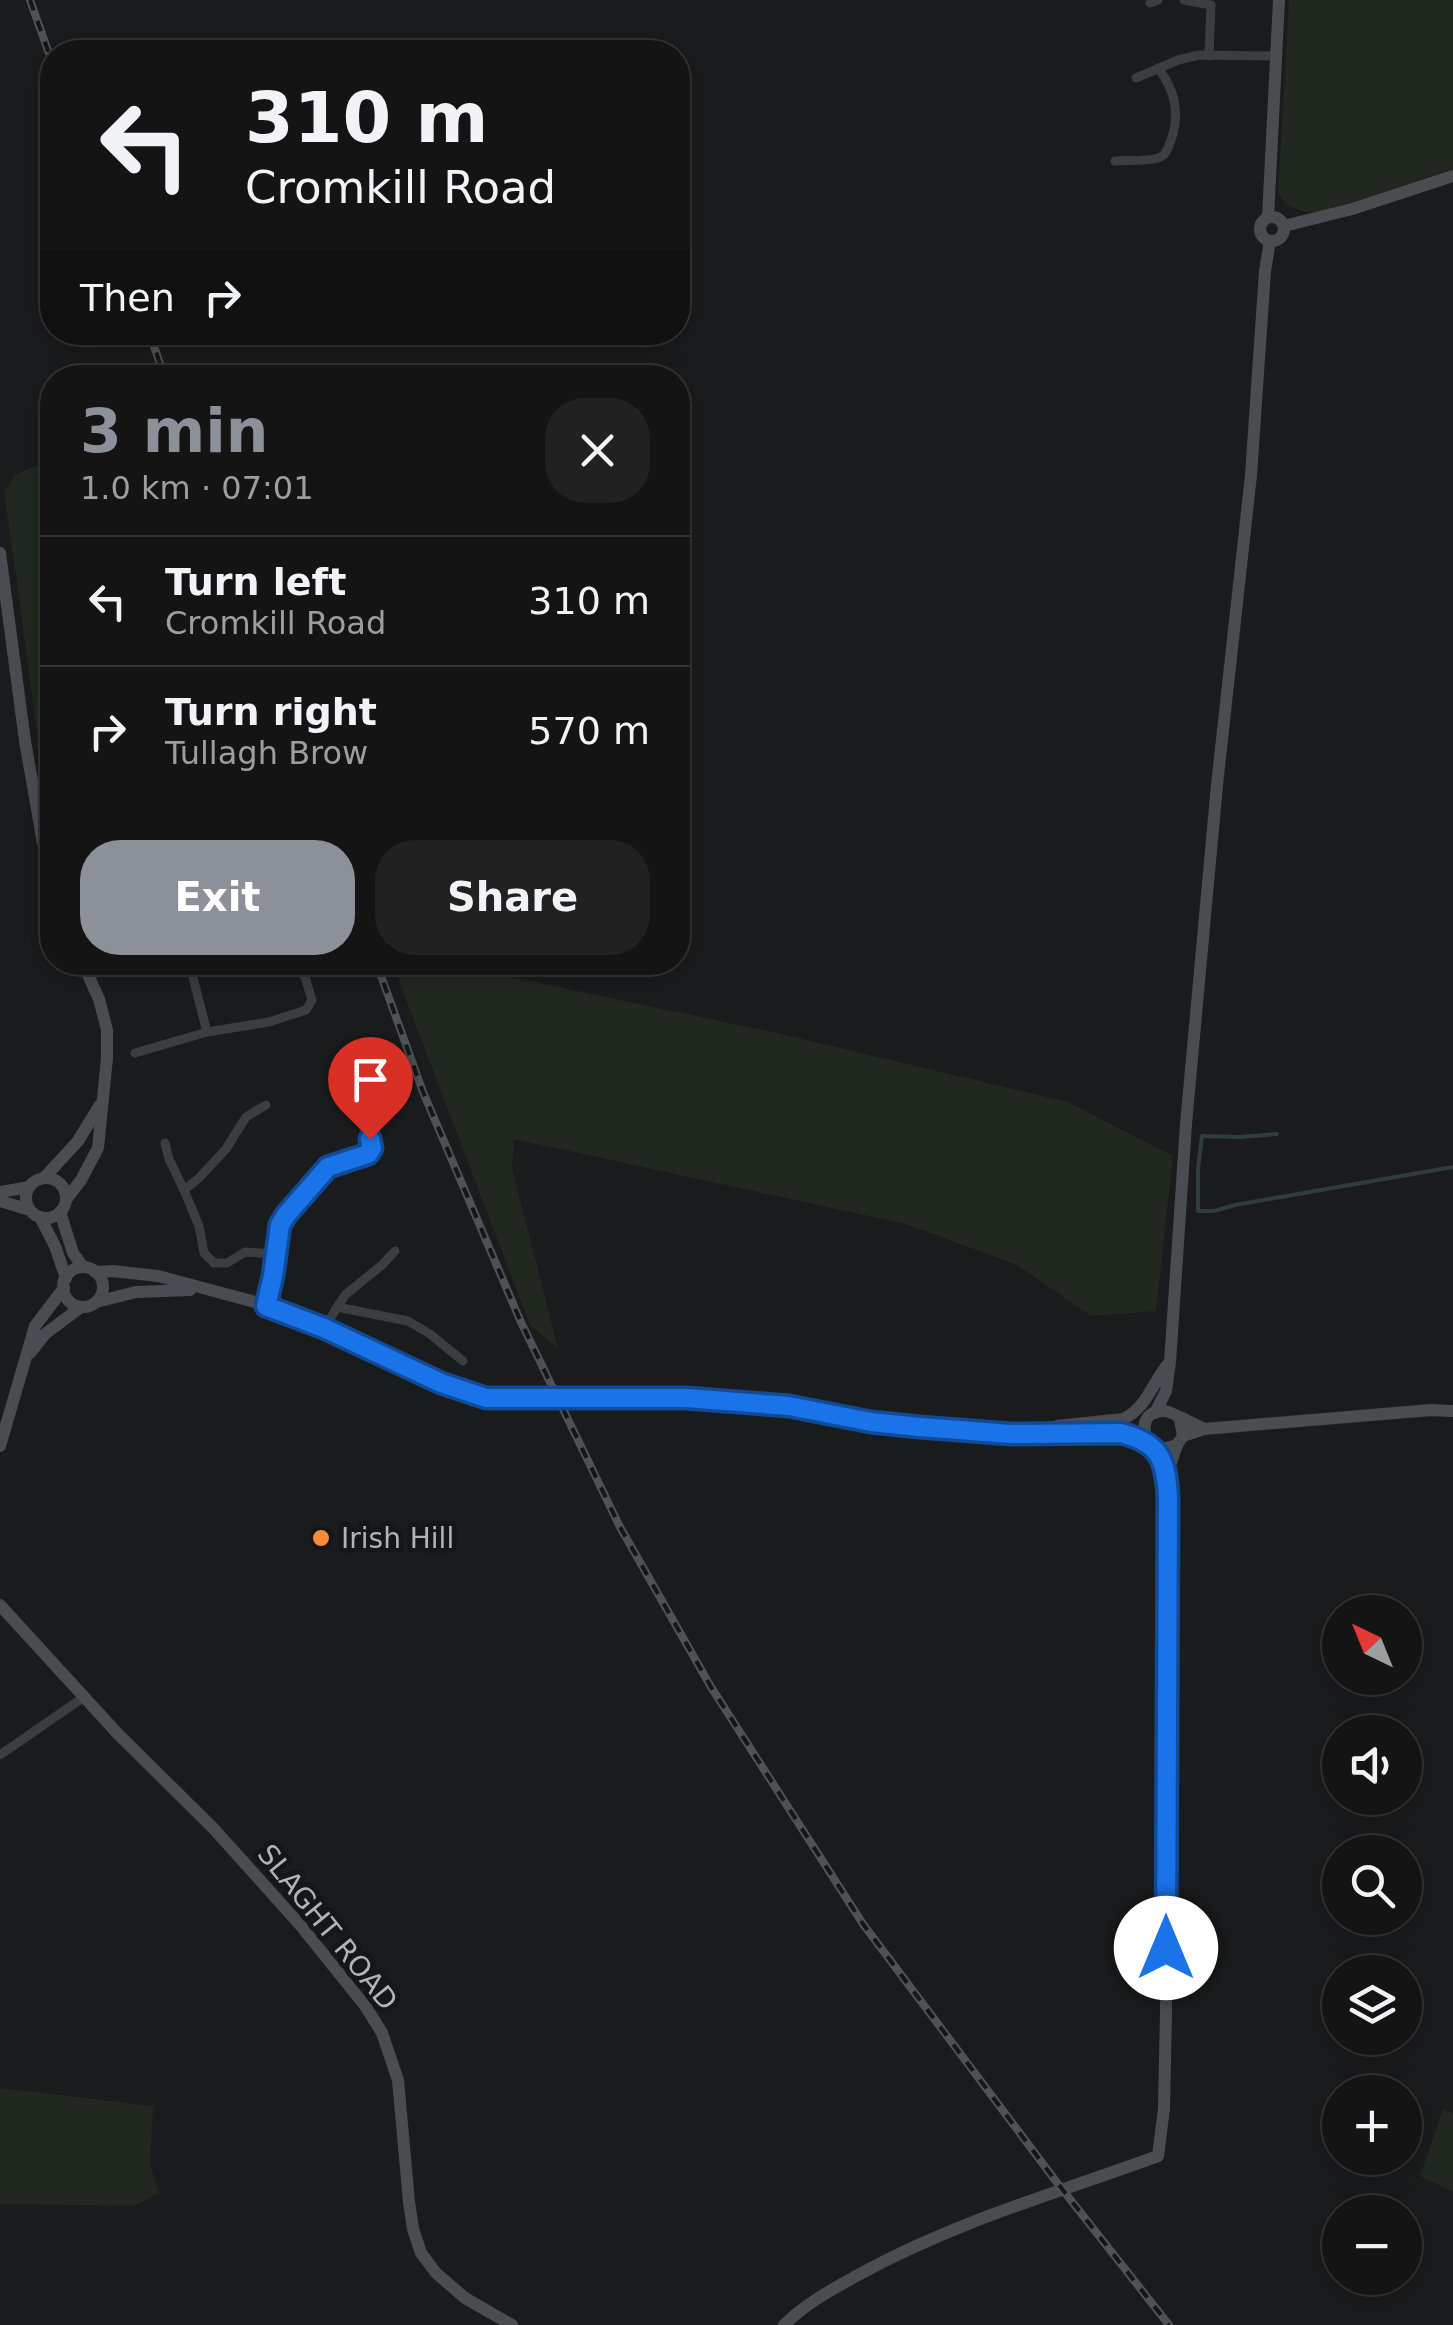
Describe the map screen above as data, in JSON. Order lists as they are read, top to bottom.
{
  "streets": {
    "street": ["SLAGHT ROAD"]
  },
  "places": ["Irish Hill"],
  "north": "top left",
  "page": {
    "turn": ["310 m", "Cromkill Road"],
    "then": "Then",
    "heading": ["3 min", "1.0 km · 07:01"],
    "list": [
      {
        "name": "Turn left",
        "note": "Cromkill Road",
        "value": "310 m"
      },
      {
        "name": "Turn right",
        "note": "Tullagh Brow",
        "value": "570 m"
      }
    ],
    "buttons": ["Exit", "Share"],
    "map_buttons": ["+", "−"]
  }
}
